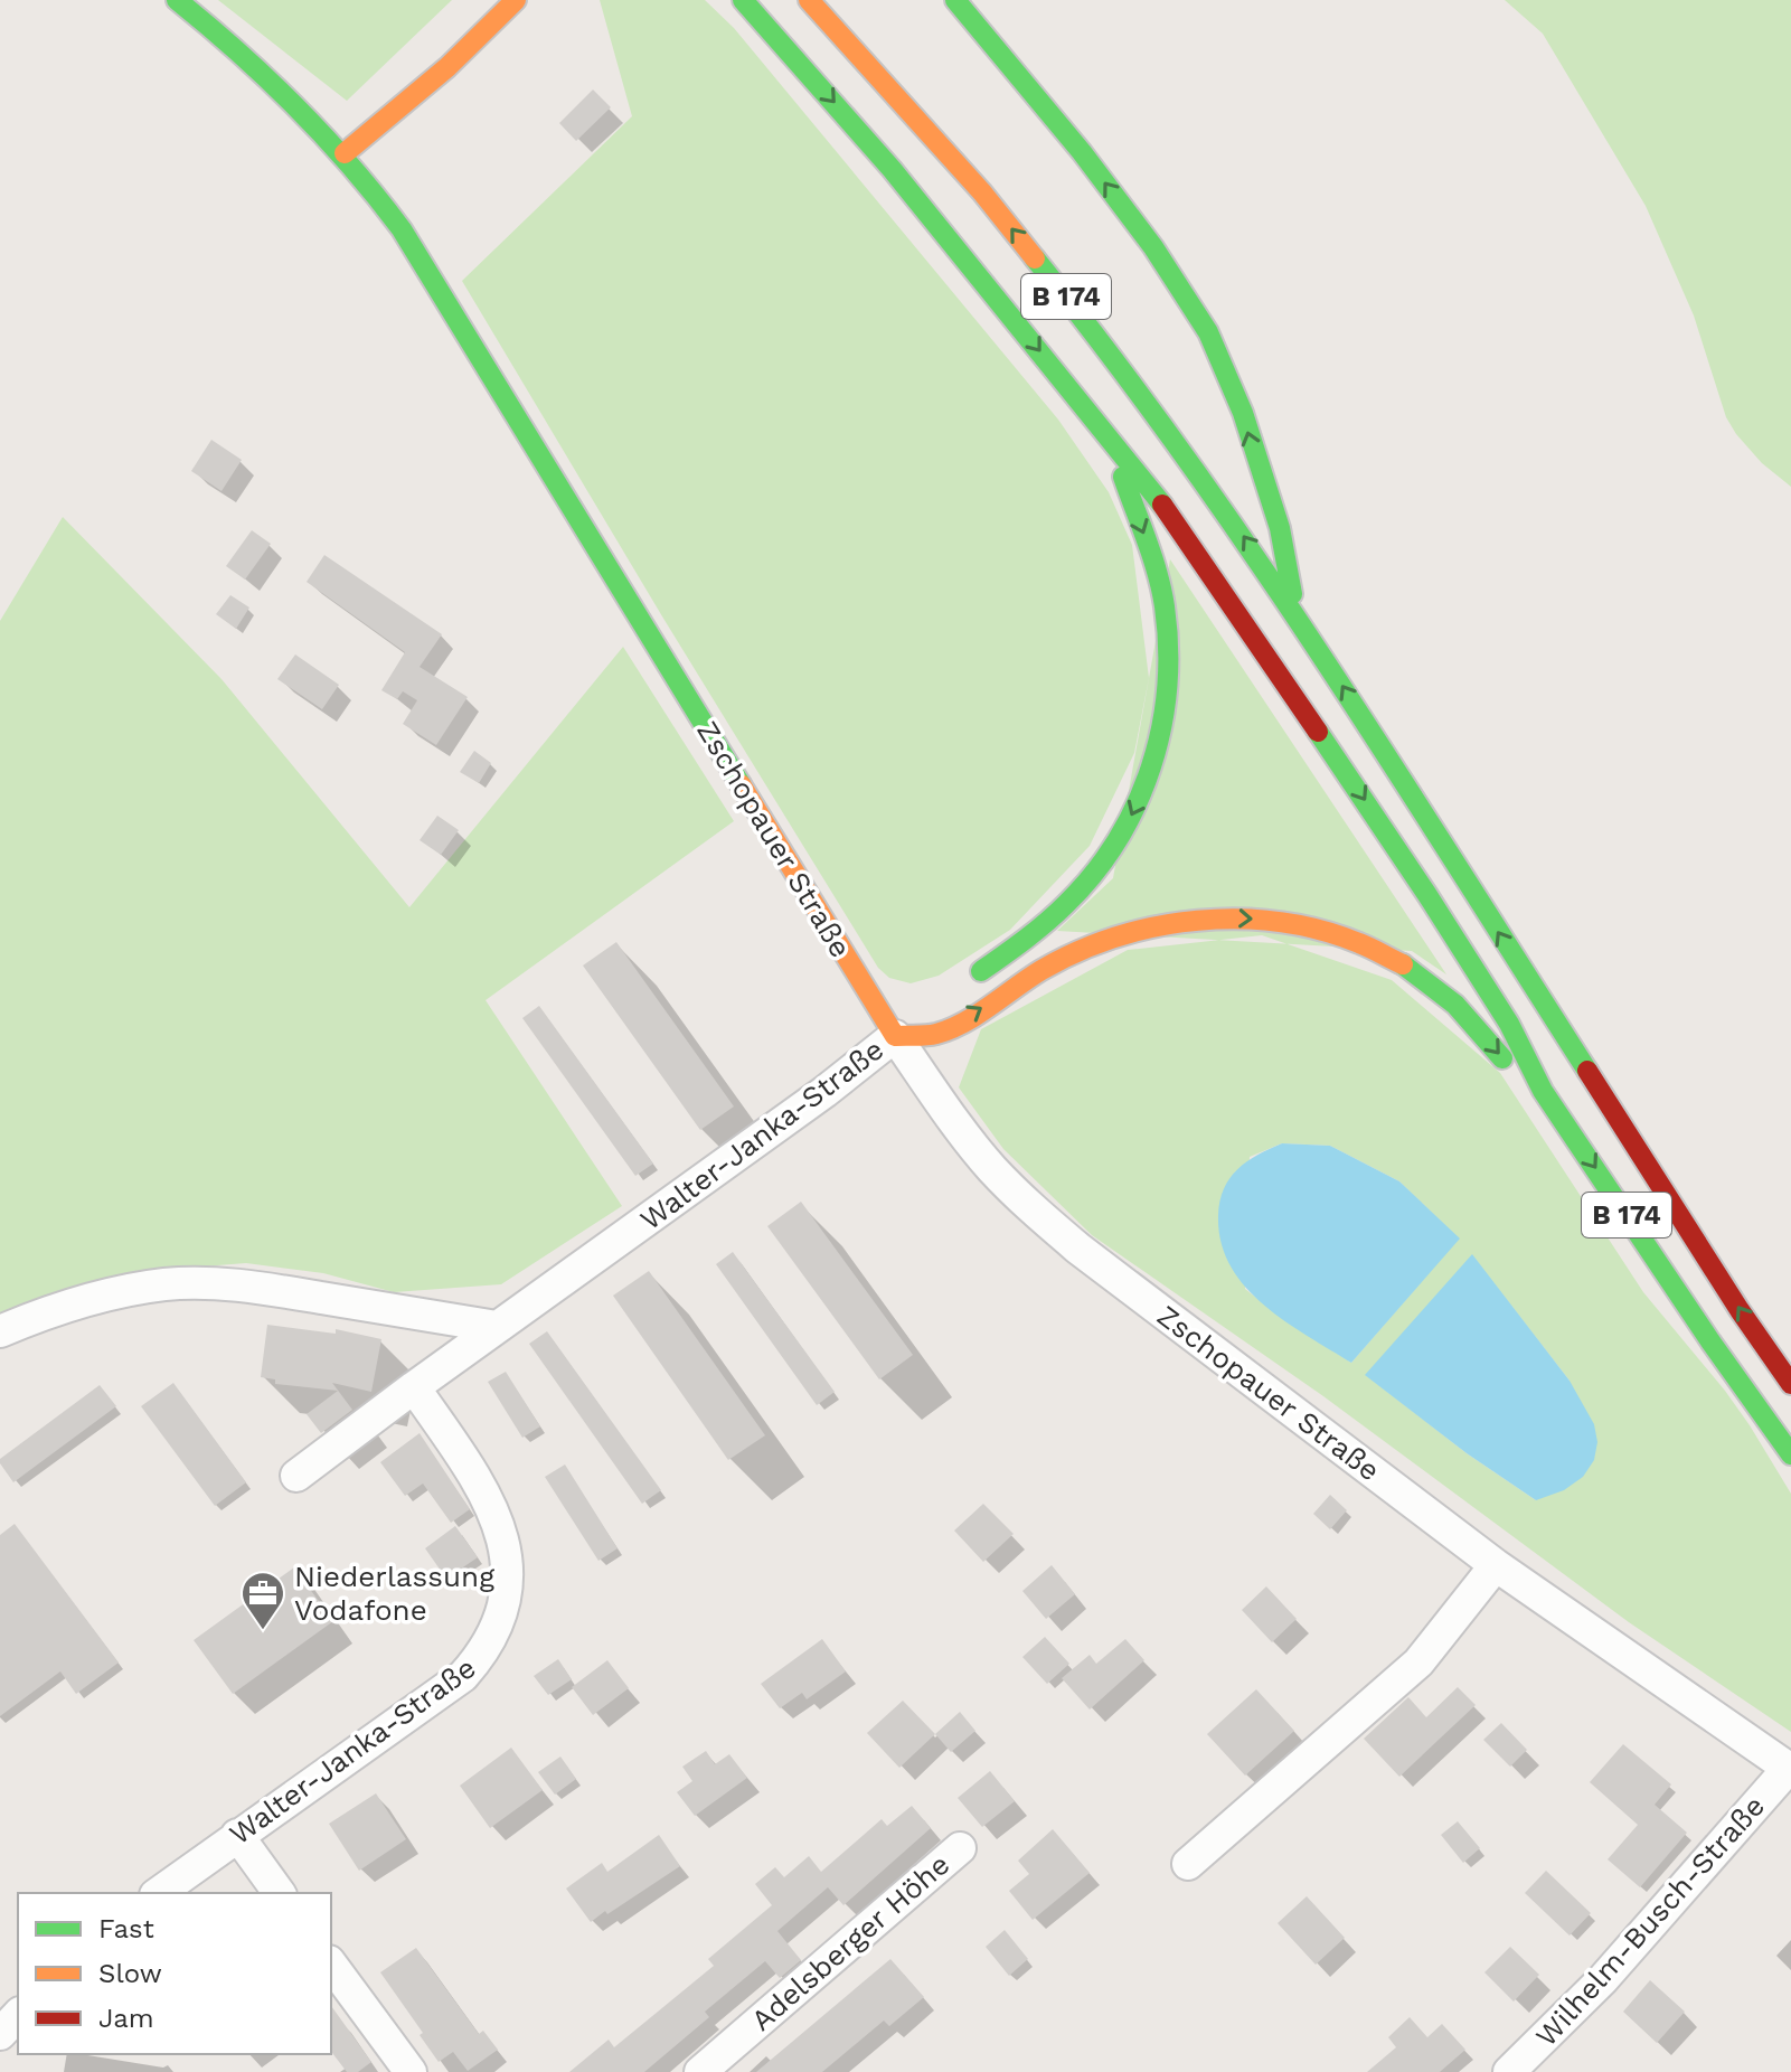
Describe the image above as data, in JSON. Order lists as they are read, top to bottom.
{
  "streets": {
    "main road": ["B 174", "Zschopauer Straße"],
    "street": ["Walter-Janka-Straße", "Wilhelm-Busch-Straße", "Adelsberger Höhe"]
  },
  "crossings": [
    ["Zschopauer Straße", "Walter-Janka-Straße"],
    ["Zschopauer Straße", "Wilhelm-Busch-Straße"]
  ],
  "places": {
    "office": ["Niederlassung Vodafone"]
  },
  "legend": ["Fast", "Slow", "Jam"]
}
